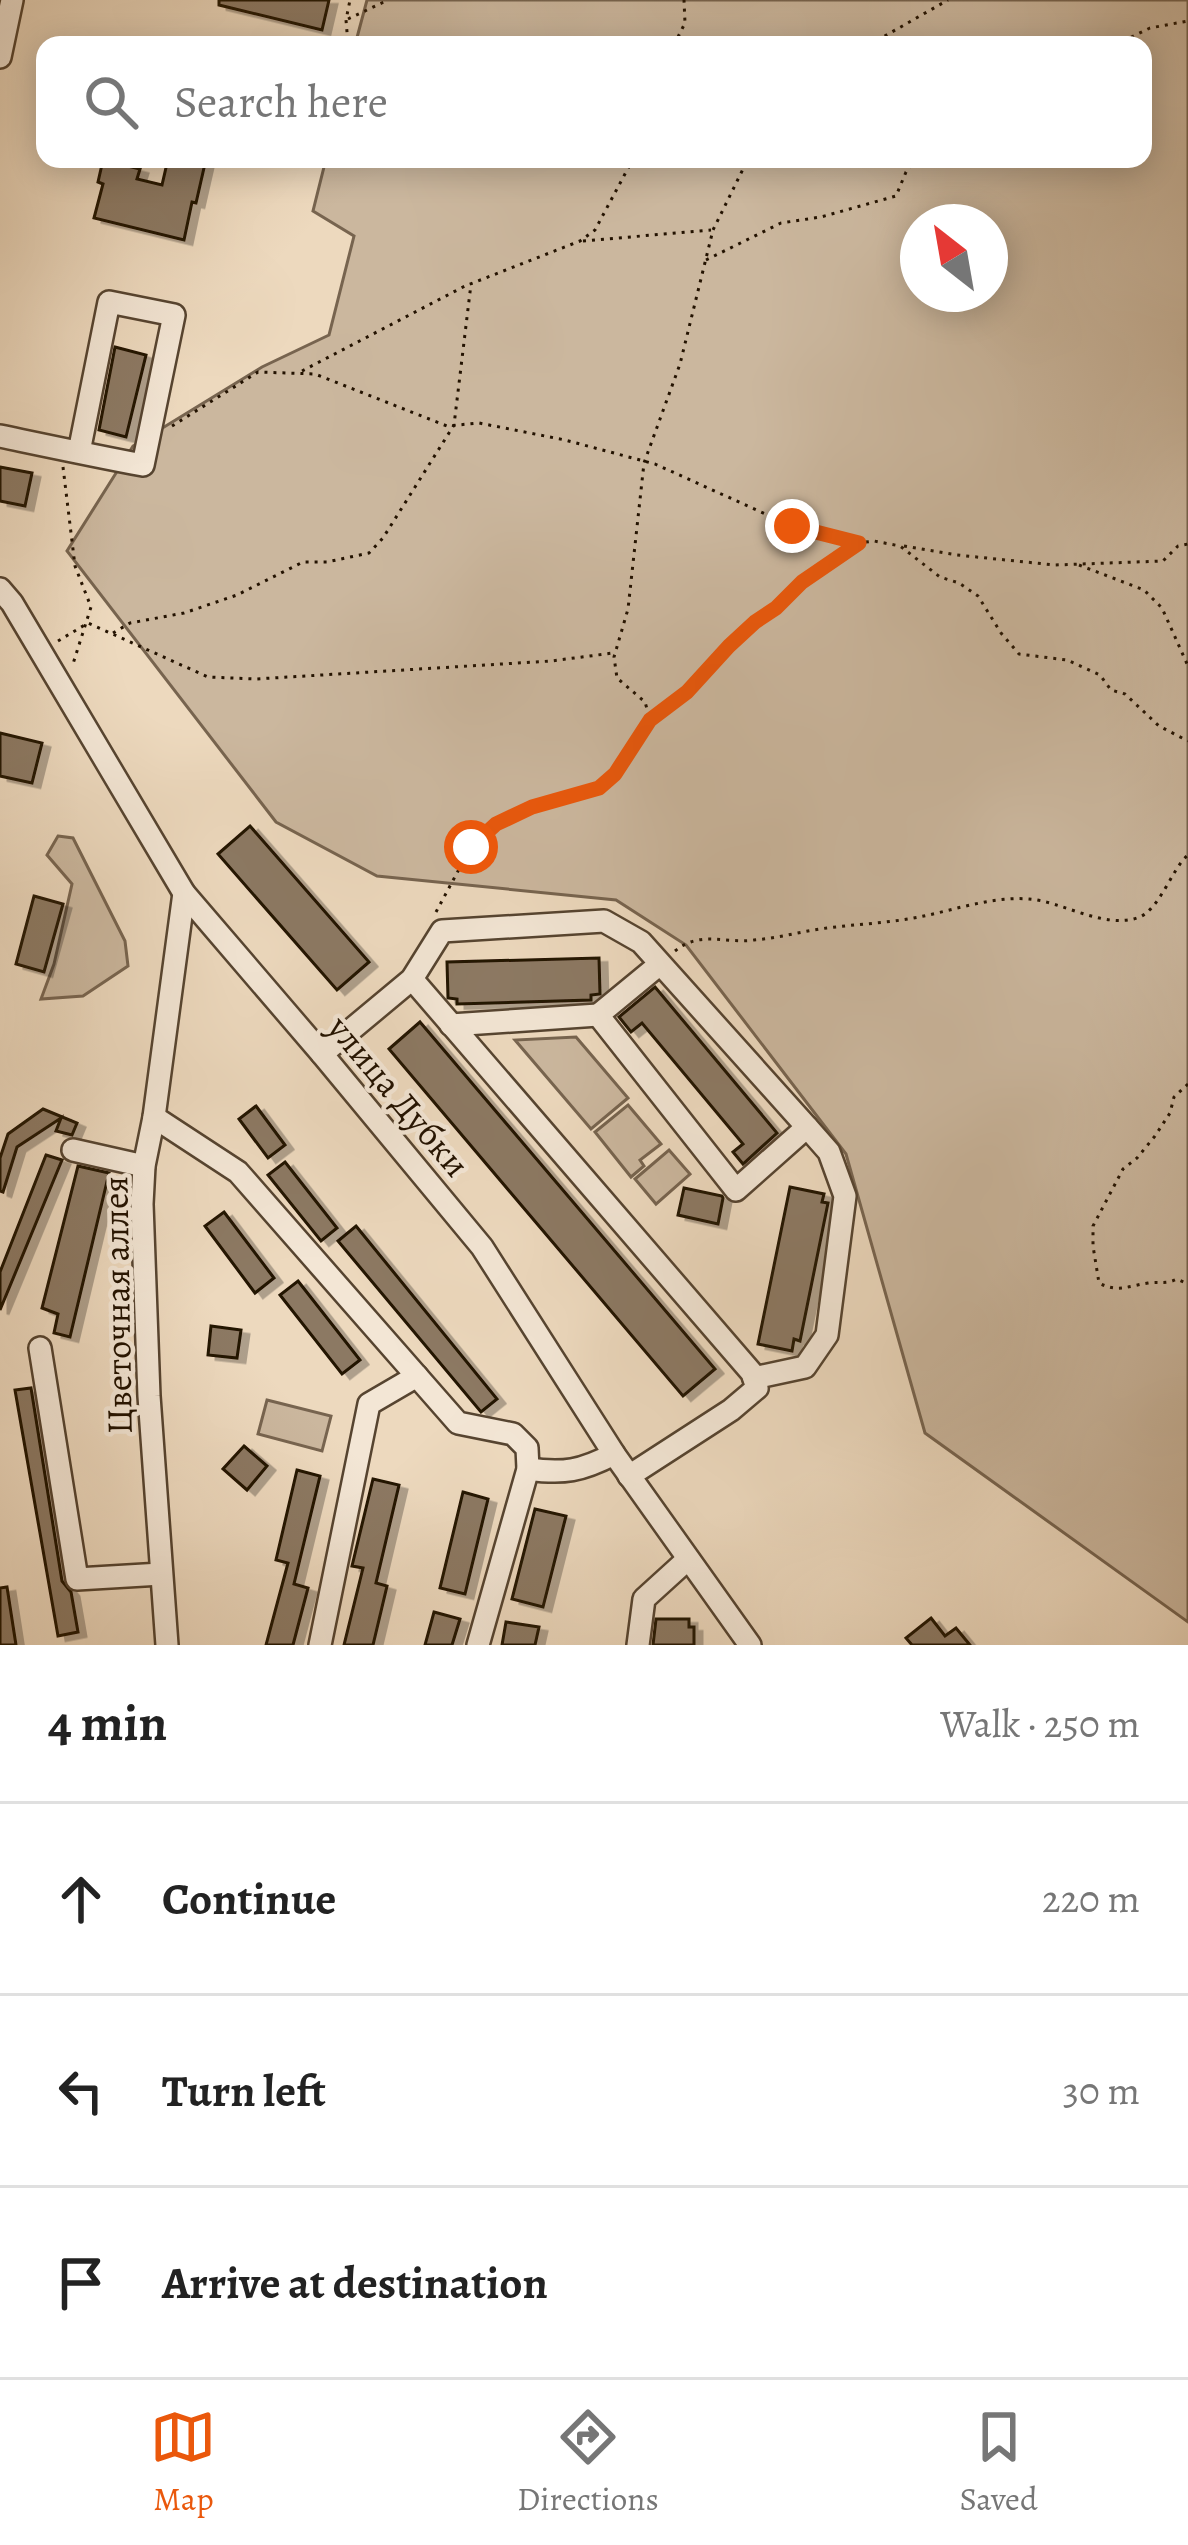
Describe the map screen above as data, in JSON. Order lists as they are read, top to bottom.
{
  "streets": {
    "street": ["улица Дубки", "Цветочная аллея"]
  },
  "crossings": [
    ["улица Дубки", "Цветочная аллея"]
  ],
  "north": "top left",
  "page": {
    "search": "Search here",
    "heading": ["4 min", "Walk · 250 m"],
    "list": [
      ["Continue", "220 m"],
      ["Turn left", "30 m"],
      "Arrive at destination"
    ],
    "nav": ["Map", "Directions", "Saved"]
  }
}
